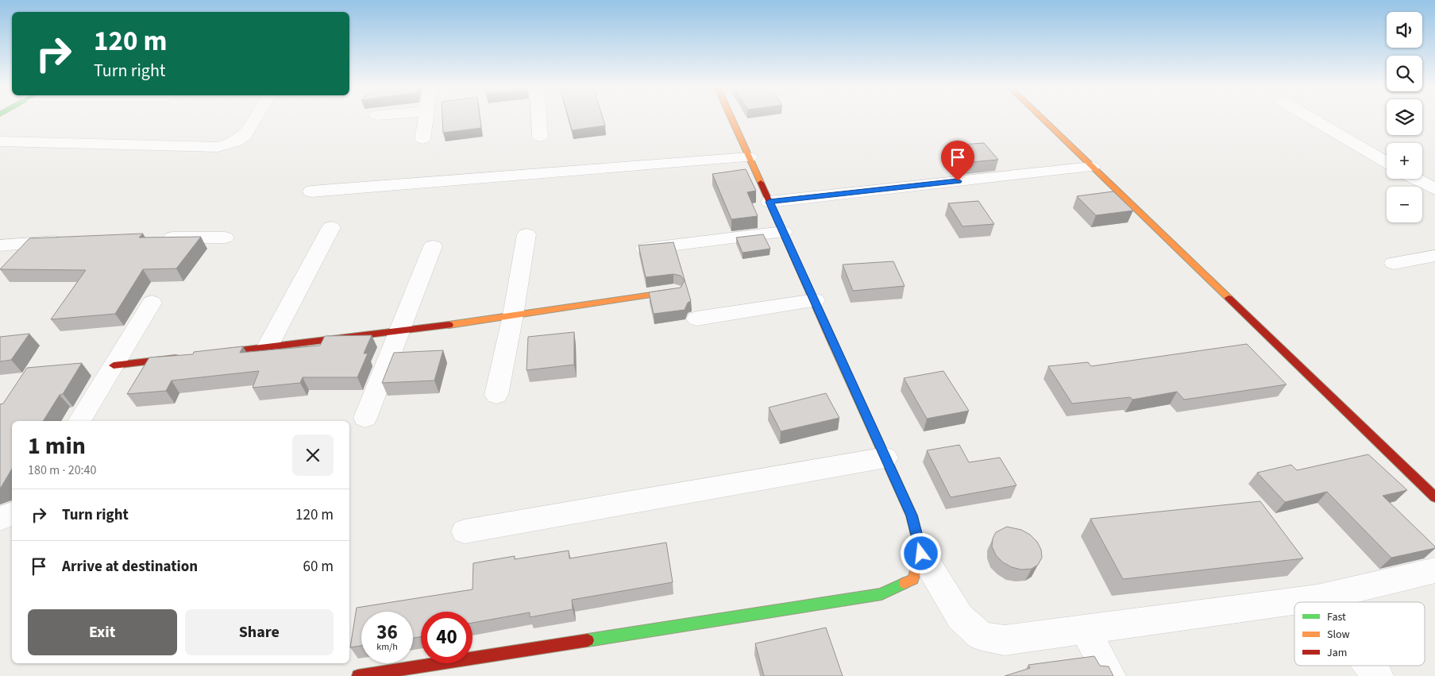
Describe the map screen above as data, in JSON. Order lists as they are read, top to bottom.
{
  "legend": ["Fast", "Slow", "Jam"],
  "page": {
    "map_buttons": ["+", "−"],
    "turn": ["120 m", "Turn right"],
    "heading": ["1 min", "180 m · 20:40"],
    "list": [
      {
        "name": "Turn right",
        "value": "120 m"
      },
      {
        "name": "Arrive at destination",
        "value": "60 m"
      }
    ],
    "buttons": ["Exit", "Share"],
    "speed": "36 km/h",
    "limit": "40"
  }
}
